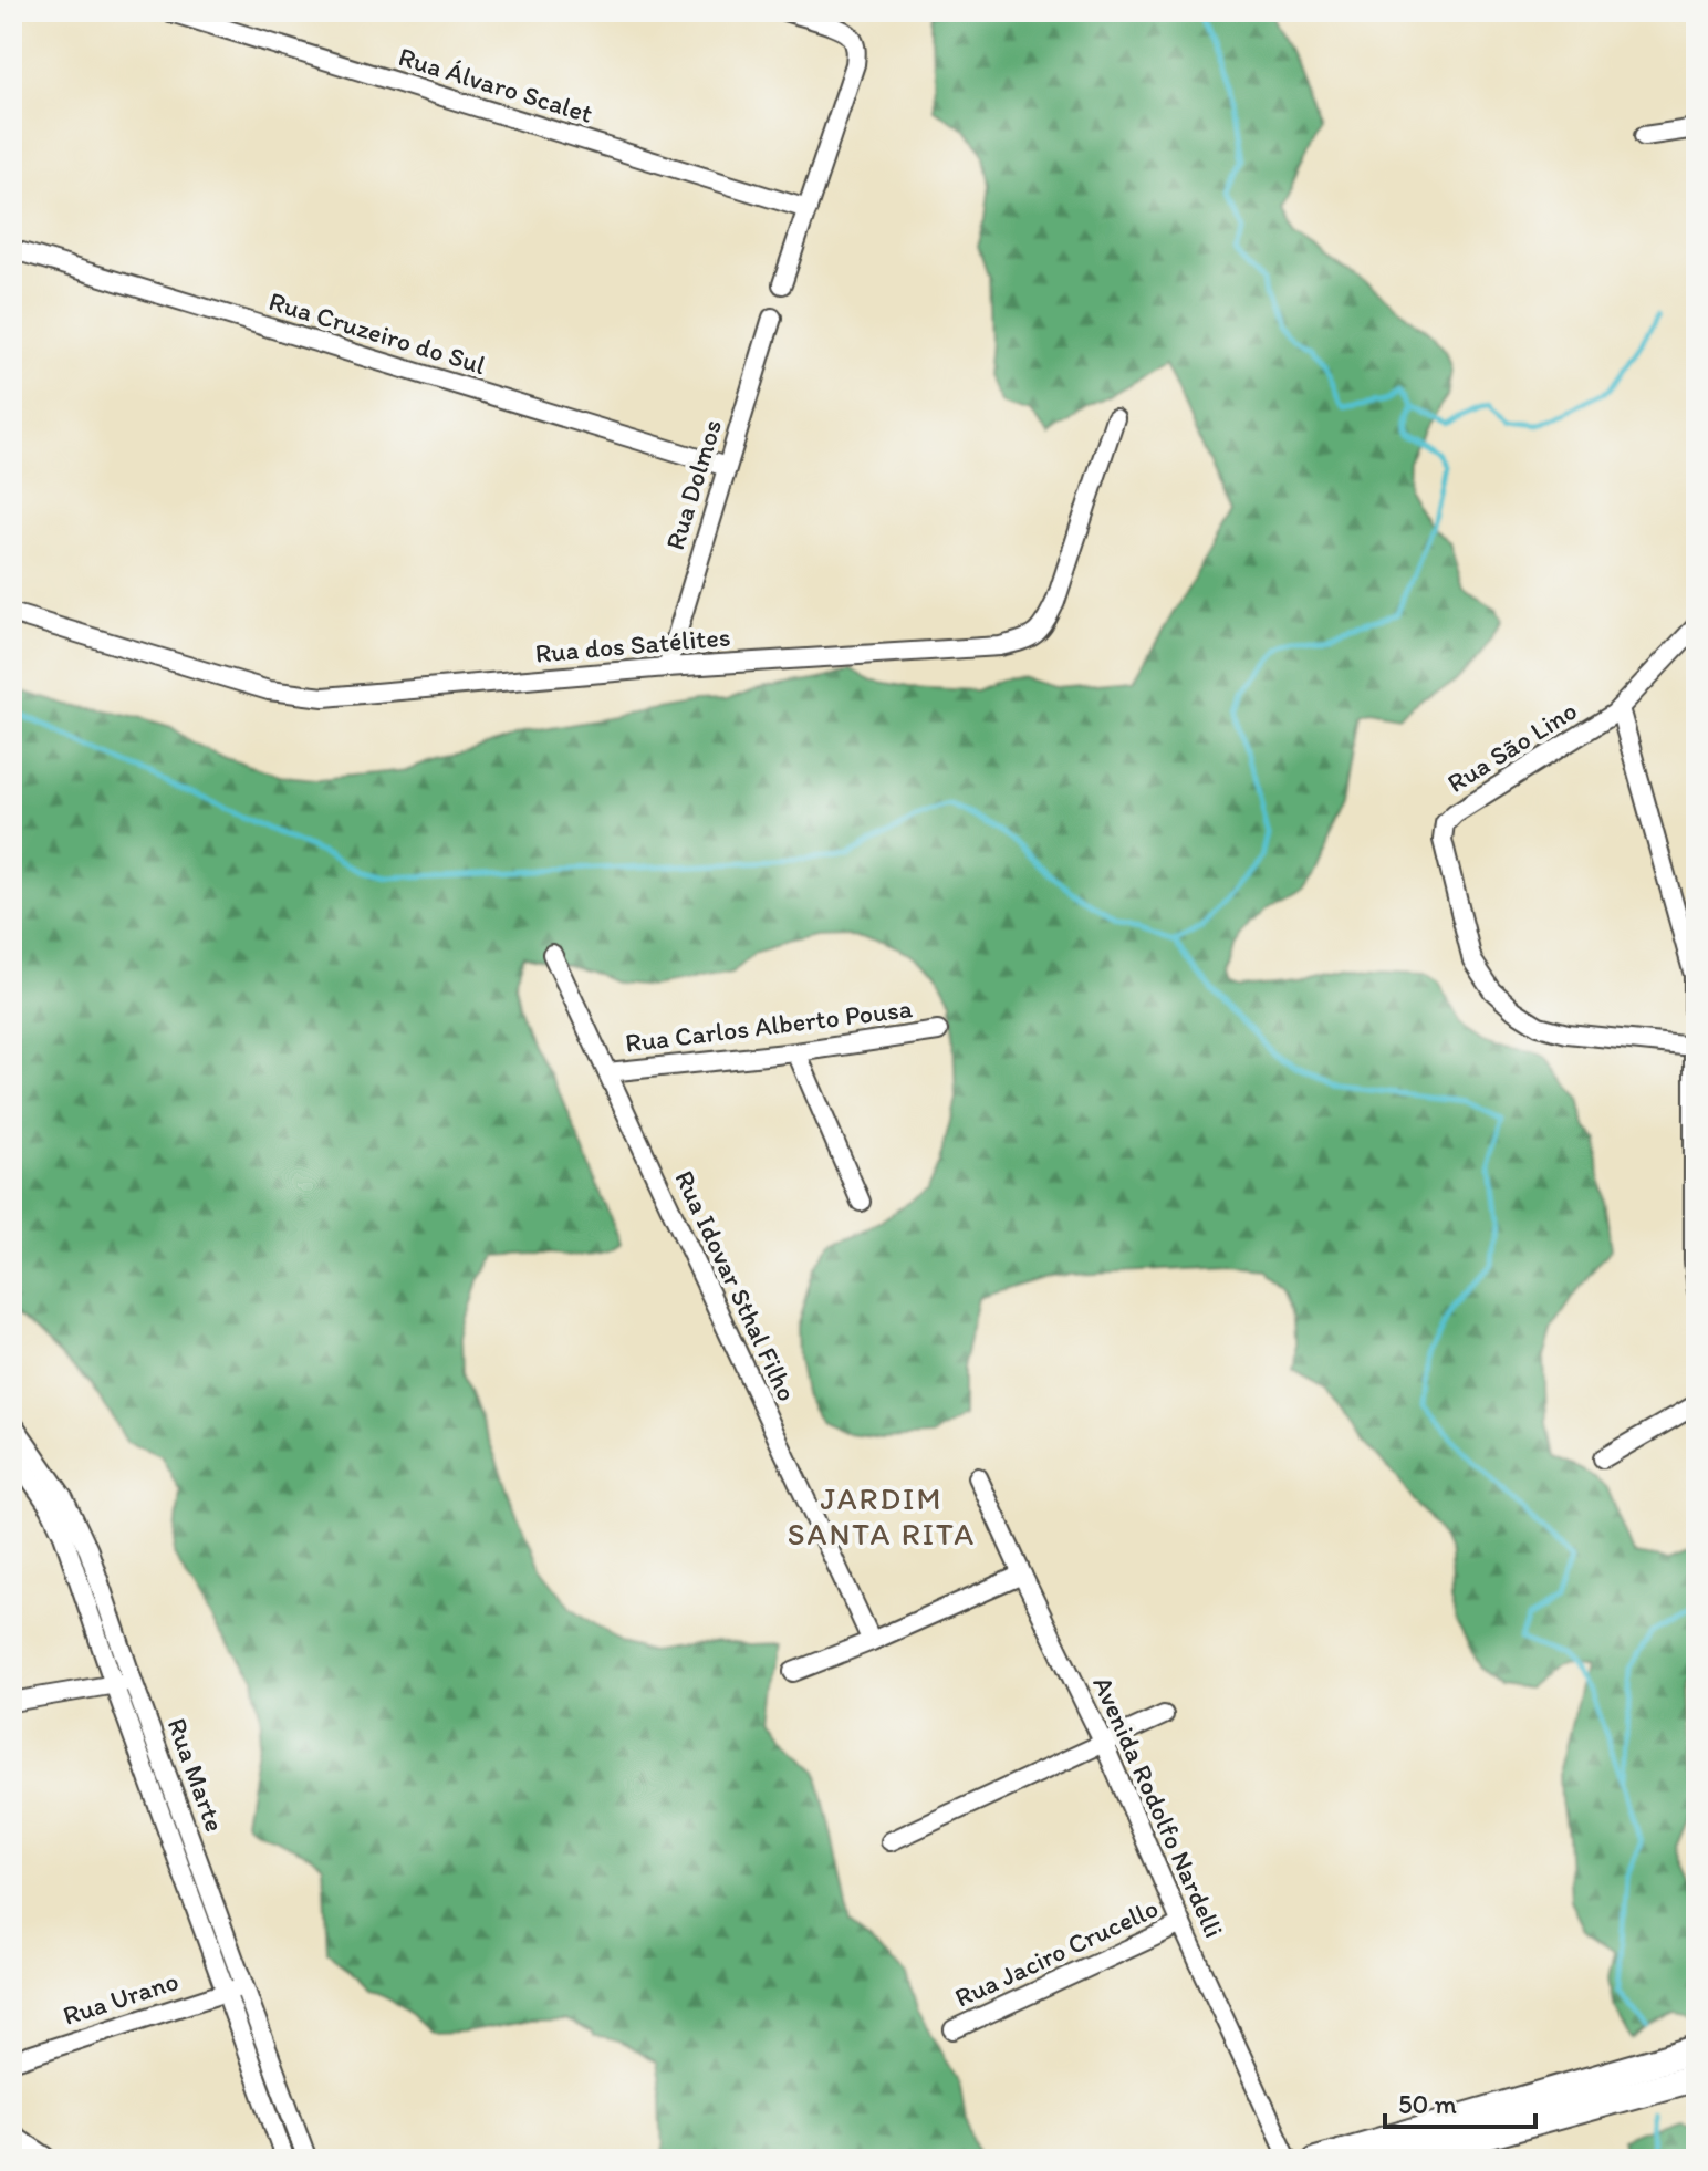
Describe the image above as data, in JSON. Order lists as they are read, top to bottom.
{
  "streets": {
    "street": [
      "Rua Álvaro Scalet",
      "Rua Cruzeiro do Sul",
      "Rua Dolmos",
      "Rua dos Satélites",
      "Rua São Lino",
      "Rua Carlos Alberto Pousa",
      "Rua Idovar Sthal Filho",
      "Rua Marte",
      "Avenida Rodolfo Nardelli",
      "Rua Jaciro Crucello",
      "Rua Urano"
    ]
  },
  "crossings": [
    ["Rua Cruzeiro do Sul", "Rua Dolmos"],
    ["Rua Dolmos", "Rua dos Satélites"],
    ["Rua Carlos Alberto Pousa", "Rua Idovar Sthal Filho"],
    ["Rua Marte", "Rua Urano"],
    ["Avenida Rodolfo Nardelli", "Rua Jaciro Crucello"]
  ],
  "districts": ["JARDIM SANTA RITA"],
  "scale_bar": "50 m"
}
